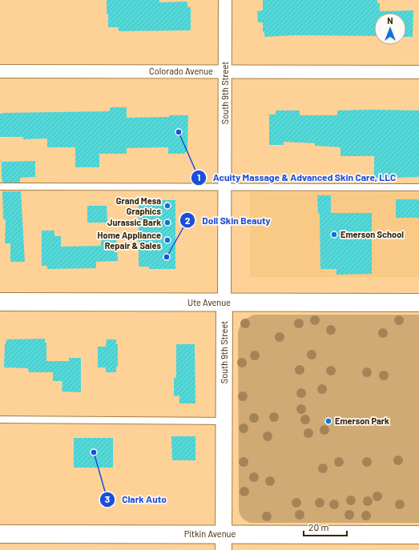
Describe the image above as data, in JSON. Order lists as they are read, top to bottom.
{
  "streets": {
    "main road": ["Ute Avenue", "Pitkin Avenue"],
    "street": ["Colorado Avenue", "South 9th Street"]
  },
  "crossings": [
    ["Colorado Avenue", "South 9th Street"],
    ["South 9th Street", "Ute Avenue"],
    ["South 9th Street", "Pitkin Avenue"]
  ],
  "places": [
    "Acuity Massage & Advanced Skin Care, LLC",
    "Grand Mesa Graphics",
    "Jurassic Bark",
    "Emerson School",
    "Home Appliance Repair & Sales",
    "Doll Skin Beauty",
    "Emerson Park",
    "Clark Auto"
  ],
  "scale_bar": "20 m",
  "north": "top"
}
